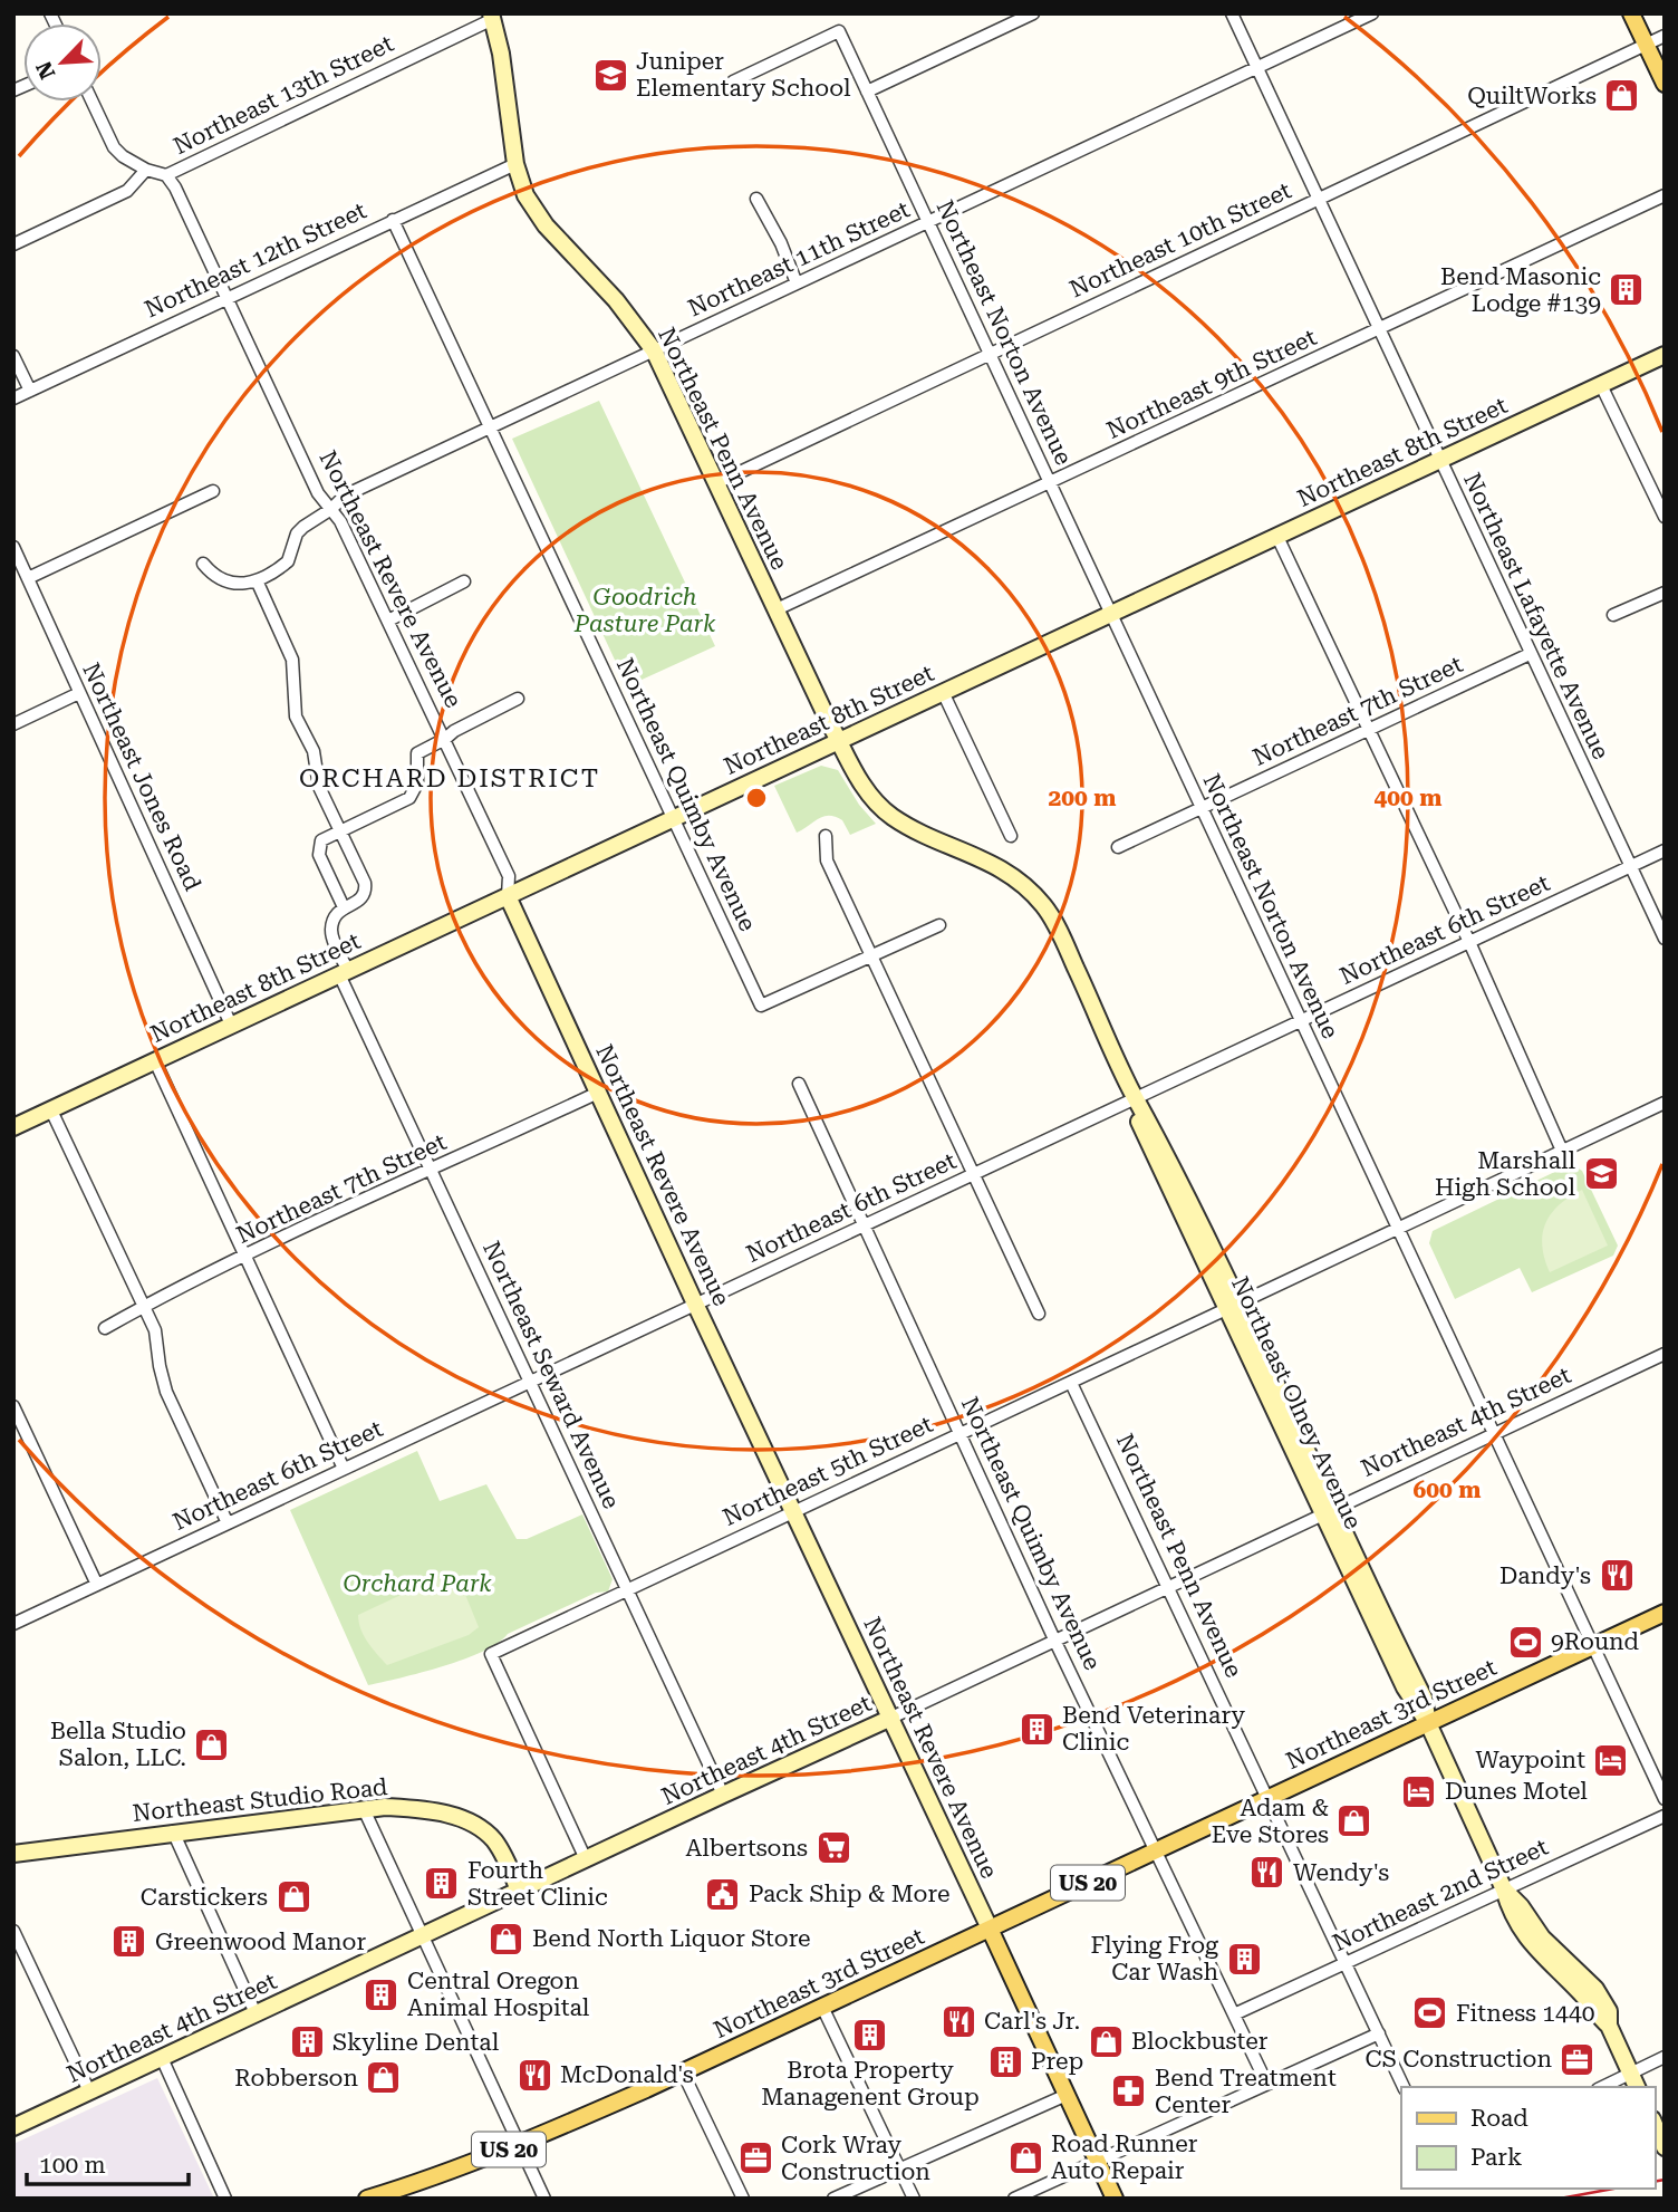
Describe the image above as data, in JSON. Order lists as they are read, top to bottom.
{
  "streets": {
    "main road": [
      "Northeast Penn Avenue",
      "Northeast 8th Street",
      "Northeast Revere Avenue",
      "Northeast Olney Avenue",
      "Northeast 4th Street",
      "Northeast 3rd Street",
      "Northeast Studio Road",
      "US 20"
    ],
    "street": [
      "Northeast 13th Street",
      "Northeast 10th Street",
      "Northeast 11th Street",
      "Northeast 12th Street",
      "Northeast Norton Avenue",
      "Northeast 9th Street",
      "Northeast Lafayette Avenue",
      "Northeast 7th Street",
      "Northeast Jones Road",
      "Northeast Quimby Avenue",
      "Northeast 6th Street",
      "Northeast Seward Avenue",
      "Northeast 5th Street",
      "Northeast 2nd Street"
    ]
  },
  "crossings": [
    ["Northeast 13th Street", "Northeast Penn Avenue"],
    ["Northeast 13th Street", "Northeast Revere Avenue"],
    ["Northeast 10th Street", "Northeast Norton Avenue"],
    ["Northeast 10th Street", "Northeast Penn Avenue"],
    ["Northeast 10th Street", "Northeast Lafayette Avenue"],
    ["Northeast 11th Street", "Northeast Norton Avenue"],
    ["Northeast 11th Street", "Northeast Penn Avenue"],
    ["Northeast 11th Street", "Northeast Revere Avenue"],
    ["Northeast 11th Street", "Northeast Lafayette Avenue"],
    ["Northeast 11th Street", "Northeast Quimby Avenue"],
    ["Northeast 12th Street", "Northeast Penn Avenue"],
    ["Northeast 12th Street", "Northeast Revere Avenue"],
    ["Northeast 12th Street", "Northeast Quimby Avenue"],
    ["Northeast Norton Avenue", "Northeast 9th Street"],
    ["Northeast Norton Avenue", "Northeast 8th Street"],
    ["Northeast Norton Avenue", "Northeast 7th Street"],
    ["Northeast Norton Avenue", "Northeast 6th Street"],
    ["Northeast Norton Avenue", "Northeast 4th Street"],
    ["Northeast Norton Avenue", "Northeast 5th Street"],
    ["Northeast Norton Avenue", "Northeast 3rd Street"],
    ["Northeast 9th Street", "Northeast Penn Avenue"],
    ["Northeast 9th Street", "Northeast Lafayette Avenue"],
    ["Northeast Penn Avenue", "Northeast 8th Street"],
    ["Northeast Penn Avenue", "Northeast Olney Avenue"],
    ["Northeast Penn Avenue", "Northeast 4th Street"],
    ["Northeast Penn Avenue", "Northeast 5th Street"],
    ["Northeast Penn Avenue", "Northeast 3rd Street"],
    ["Northeast Penn Avenue", "Northeast 2nd Street"],
    ["Northeast 8th Street", "Northeast Revere Avenue"],
    ["Northeast 8th Street", "Northeast Lafayette Avenue"],
    ["Northeast 8th Street", "Northeast Jones Road"],
    ["Northeast 8th Street", "Northeast Quimby Avenue"],
    ["Northeast 8th Street", "Northeast Seward Avenue"],
    ["Northeast 8th Street", "Northeast Olney Avenue"],
    ["Northeast Revere Avenue", "Northeast 7th Street"],
    ["Northeast Revere Avenue", "Northeast 6th Street"],
    ["Northeast Revere Avenue", "Northeast 4th Street"],
    ["Northeast Revere Avenue", "Northeast 5th Street"],
    ["Northeast Revere Avenue", "Northeast 3rd Street"],
    ["Northeast Lafayette Avenue", "Northeast 7th Street"],
    ["Northeast Lafayette Avenue", "Northeast 6th Street"],
    ["Northeast 7th Street", "Northeast Seward Avenue"],
    ["Northeast Quimby Avenue", "Northeast 6th Street"],
    ["Northeast Quimby Avenue", "Northeast 4th Street"],
    ["Northeast Quimby Avenue", "Northeast 5th Street"],
    ["Northeast Quimby Avenue", "Northeast 3rd Street"],
    ["Northeast Quimby Avenue", "Northeast 2nd Street"],
    ["Northeast 6th Street", "Northeast Seward Avenue"],
    ["Northeast 6th Street", "Northeast Olney Avenue"],
    ["Northeast Seward Avenue", "Northeast 4th Street"],
    ["Northeast Seward Avenue", "Northeast 5th Street"],
    ["Northeast Olney Avenue", "Northeast 4th Street"],
    ["Northeast Olney Avenue", "Northeast 5th Street"],
    ["Northeast Olney Avenue", "Northeast 3rd Street"],
    ["Northeast Olney Avenue", "Northeast 2nd Street"],
    ["Northeast 4th Street", "Northeast 5th Street"],
    ["Northeast 4th Street", "Northeast Studio Road"]
  ],
  "districts": ["ORCHARD DISTRICT"],
  "parks": ["Goodrich Pasture Park", "Orchard Park"],
  "places": {
    "school or university": ["Juniper Elementary School", "Marshall High School"],
    "shop": [
      "QuiltWorks",
      "Bella Studio Salon, LLC.",
      "Adam & Eve Stores",
      "Carstickers",
      "Bend North Liquor Store",
      "Blockbuster",
      "Robberson",
      "Road Runner Auto Repair"
    ],
    "building": [
      "Bend Masonic Lodge #139",
      "Bend Veterinary Clinic",
      "Fourth Street Clinic",
      "Greenwood Manor",
      "Flying Frog Car Wash",
      "Central Oregon Animal Hospital",
      "Brota Property Managenent Group",
      "Skyline Dental",
      "Prep"
    ],
    "restaurant": [
      "Dandy's",
      "Wendy's",
      "Carl's Jr.",
      "McDonald's"
    ],
    "sports": ["9Round", "Fitness 1440"],
    "hotel": ["Waypoint", "Dunes Motel"],
    "supermarket": ["Albertsons"],
    "public building": ["Pack Ship & More"],
    "office": ["CS Construction", "Cork Wray Construction"],
    "pharmacy": ["Bend Treatment Center"]
  },
  "legend": ["Road", "Park"],
  "scale_bar": "100 m",
  "north": "bottom left",
  "rings": ["200 m", "400 m", "600 m"]
}
